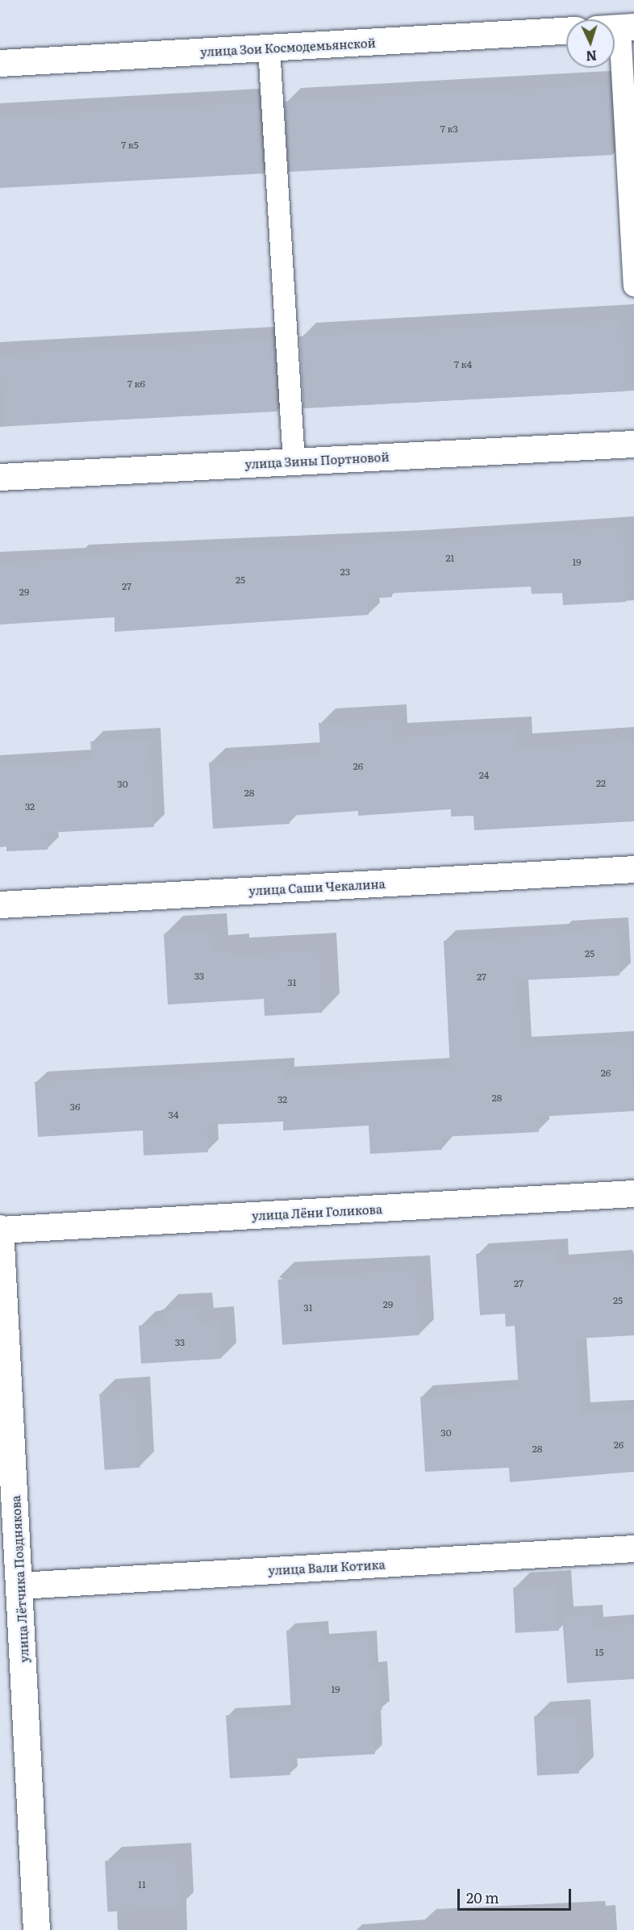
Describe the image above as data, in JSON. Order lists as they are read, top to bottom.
{
  "streets": {
    "street": [
      "улица Зои Космодемьянской",
      "улица Зины Портновой",
      "улица Саши Чекалина",
      "улица Лёни Голикова",
      "улица Вали Котика",
      "улица Лётчика Позднякова"
    ]
  },
  "crossings": [
    ["улица Лёни Голикова", "улица Лётчика Позднякова"],
    ["улица Вали Котика", "улица Лётчика Позднякова"]
  ],
  "house_numbers": [
    "7 к3",
    "7 к5",
    "7 к4",
    "7 к6",
    "21",
    "19",
    "23",
    "25",
    "27",
    "29",
    "26",
    "24",
    "22",
    "30",
    "28",
    "32",
    "25",
    "33",
    "27",
    "31",
    "26",
    "28",
    "32",
    "36",
    "34",
    "27",
    "25",
    "29",
    "31",
    "33",
    "30",
    "26",
    "28",
    "15",
    "19",
    "11"
  ],
  "scale_bar": "20 m",
  "north": "bottom"
}
